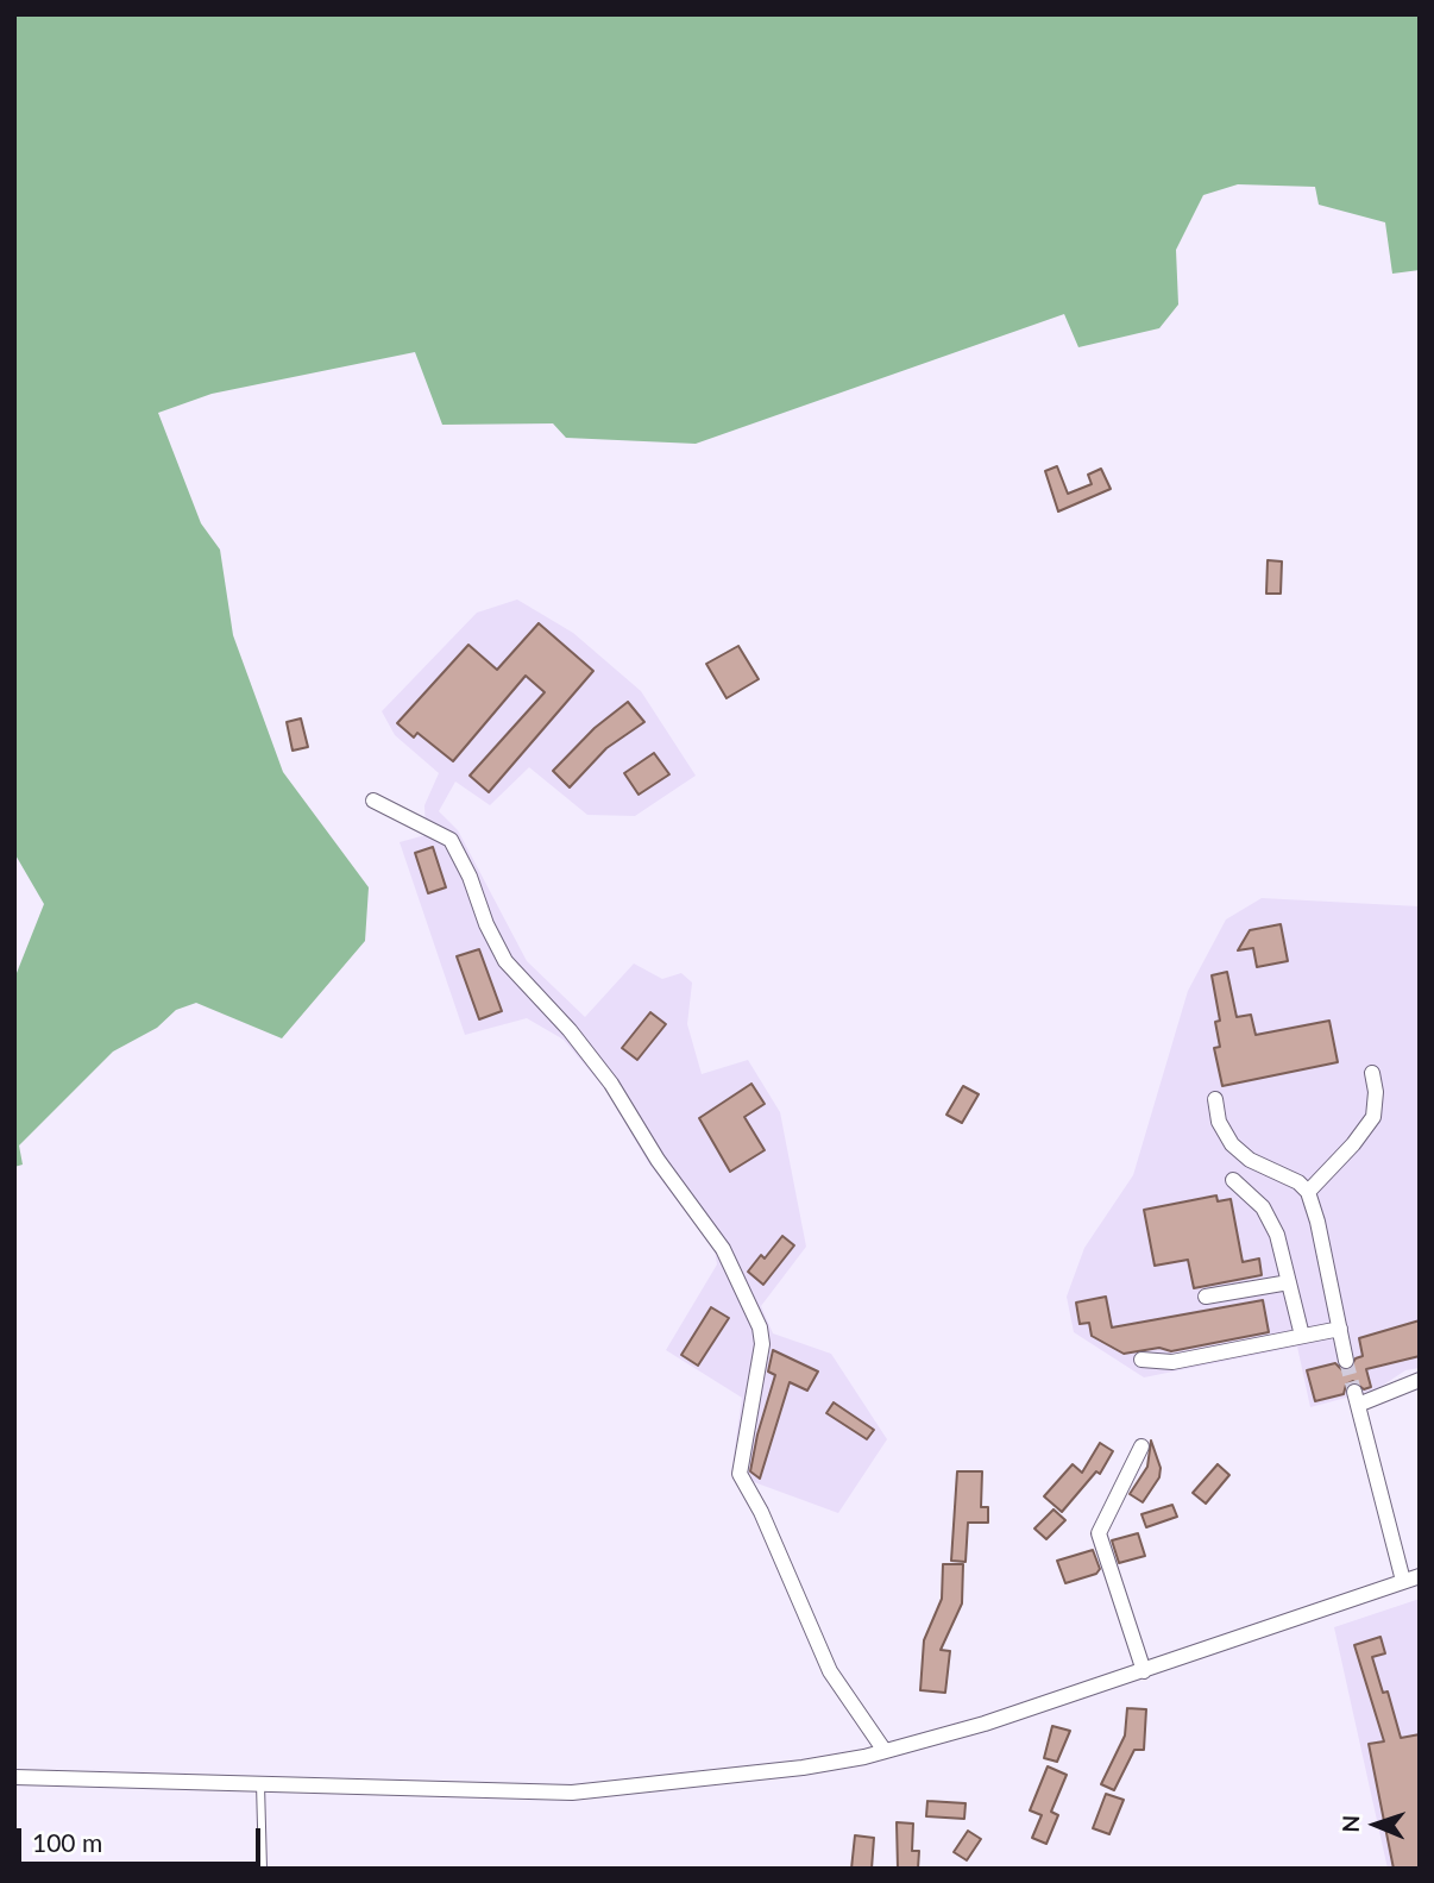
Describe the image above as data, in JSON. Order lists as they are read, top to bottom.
{
  "scale_bar": "100 m",
  "north": "left"
}
